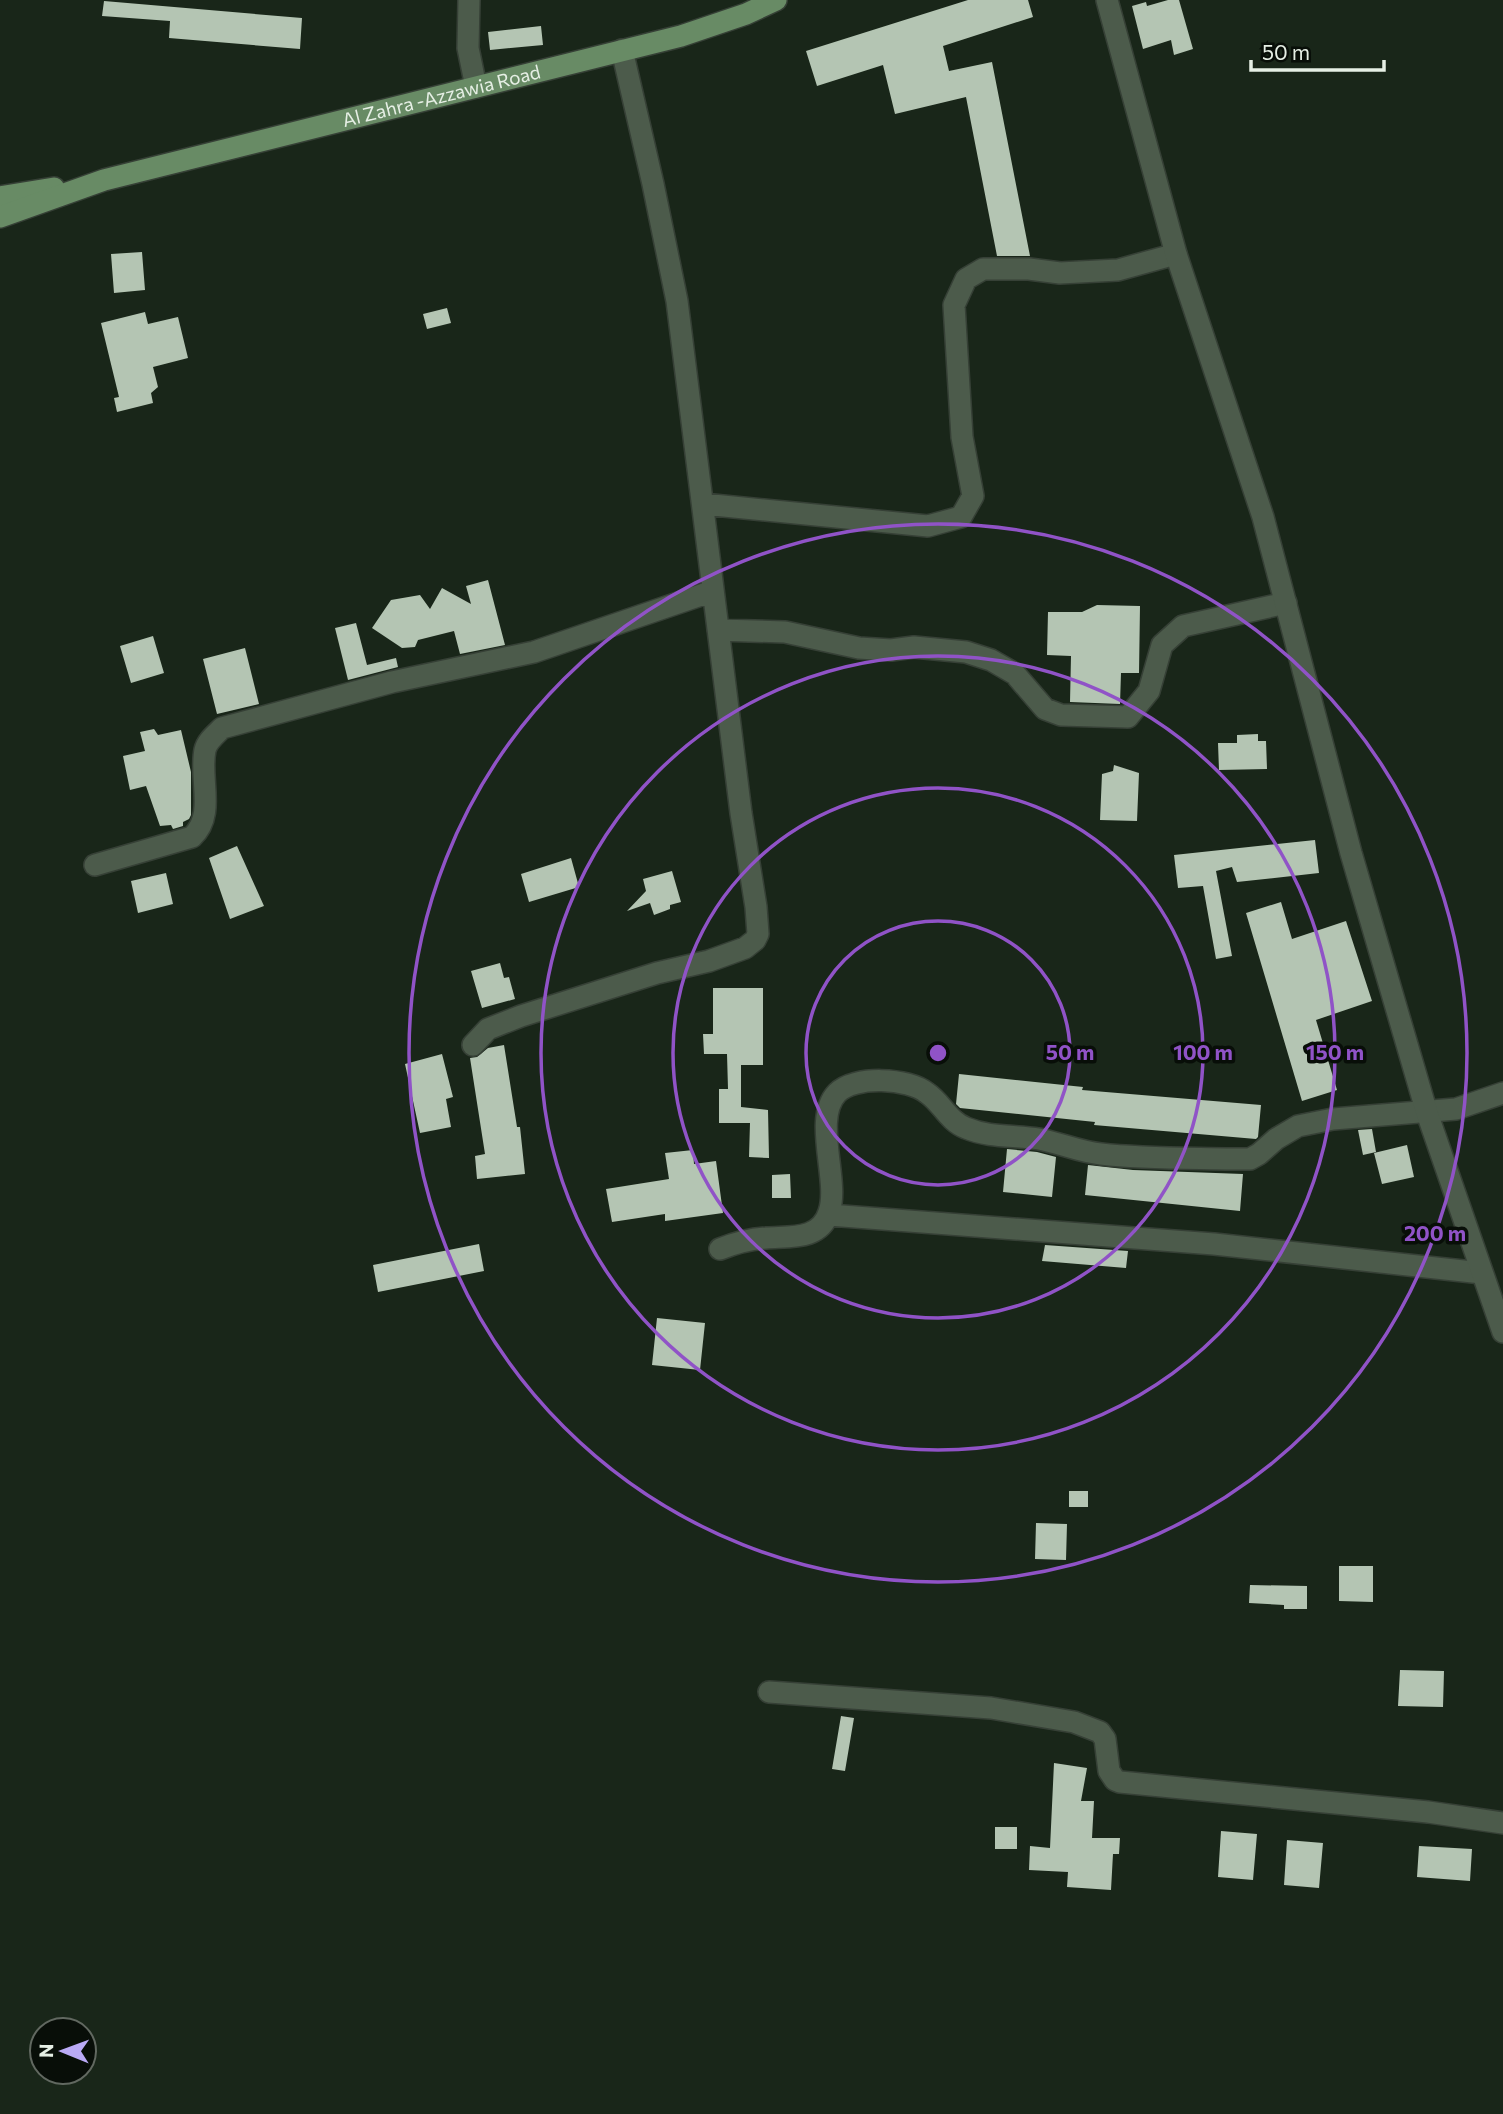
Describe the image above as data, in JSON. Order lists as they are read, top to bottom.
{
  "streets": {
    "main road": ["Al Zahra -Azzawia Road"]
  },
  "scale_bar": "50 m",
  "north": "left",
  "rings": [
    "50 m",
    "100 m",
    "150 m",
    "200 m"
  ]
}
